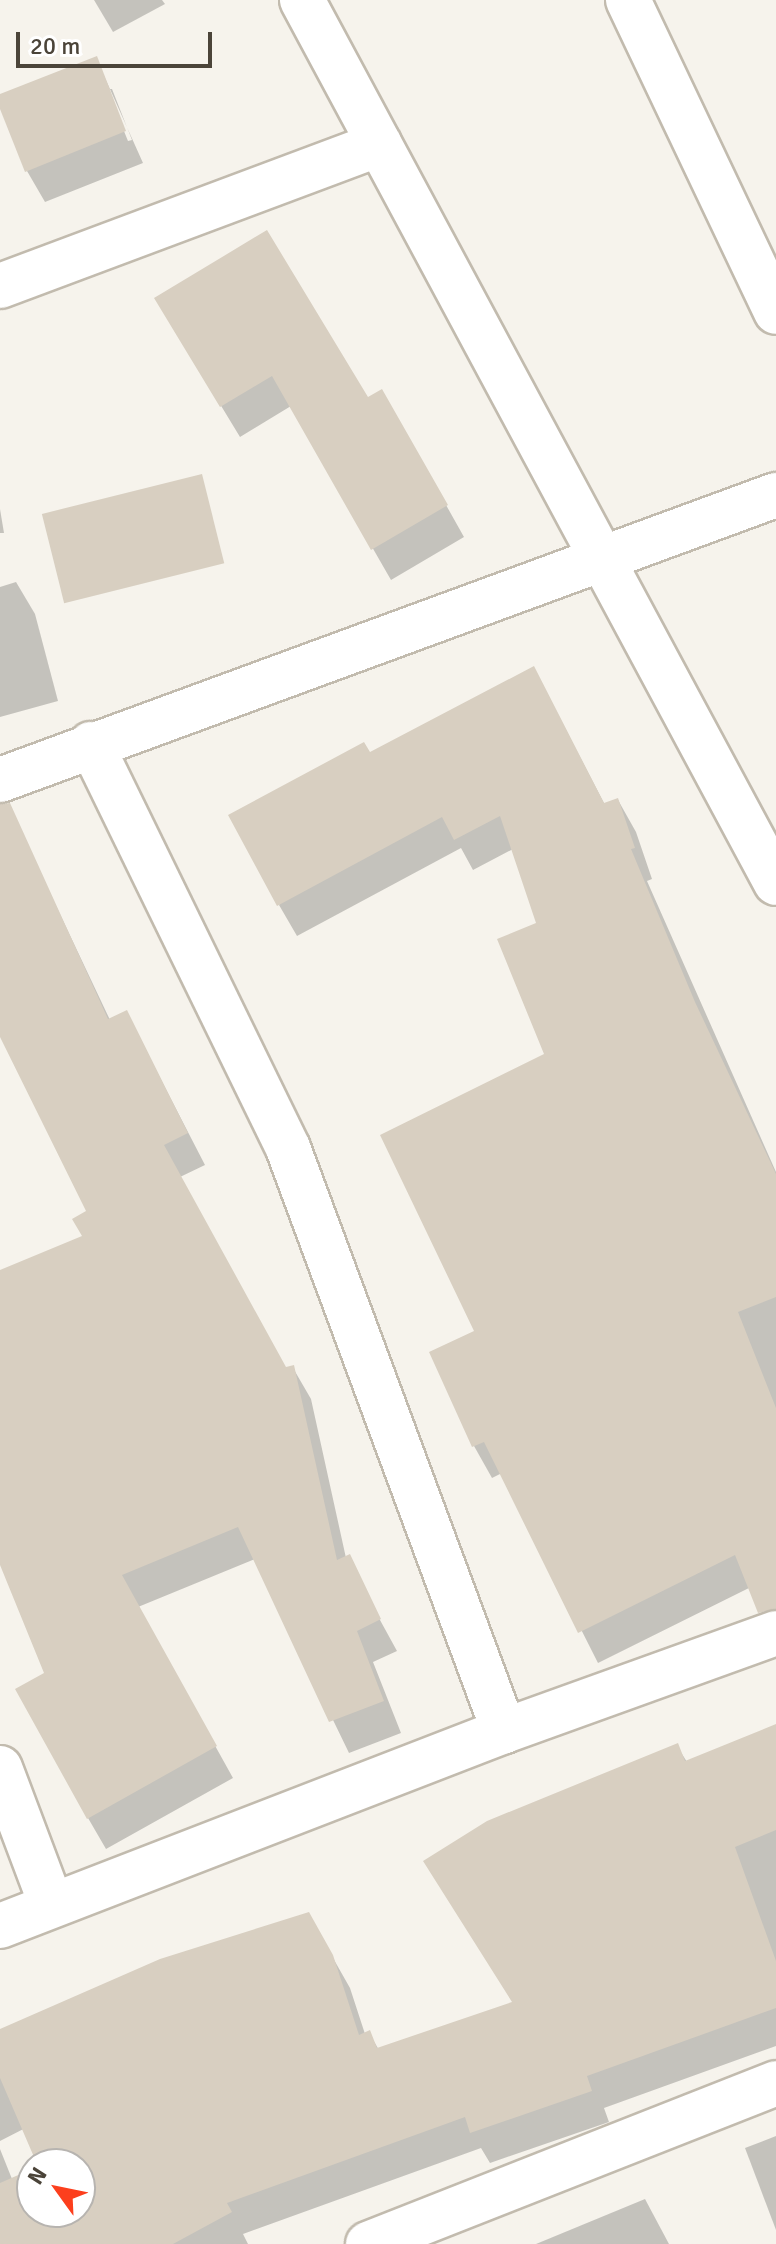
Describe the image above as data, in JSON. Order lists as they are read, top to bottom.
{
  "scale_bar": "20 m",
  "north": "top left"
}
